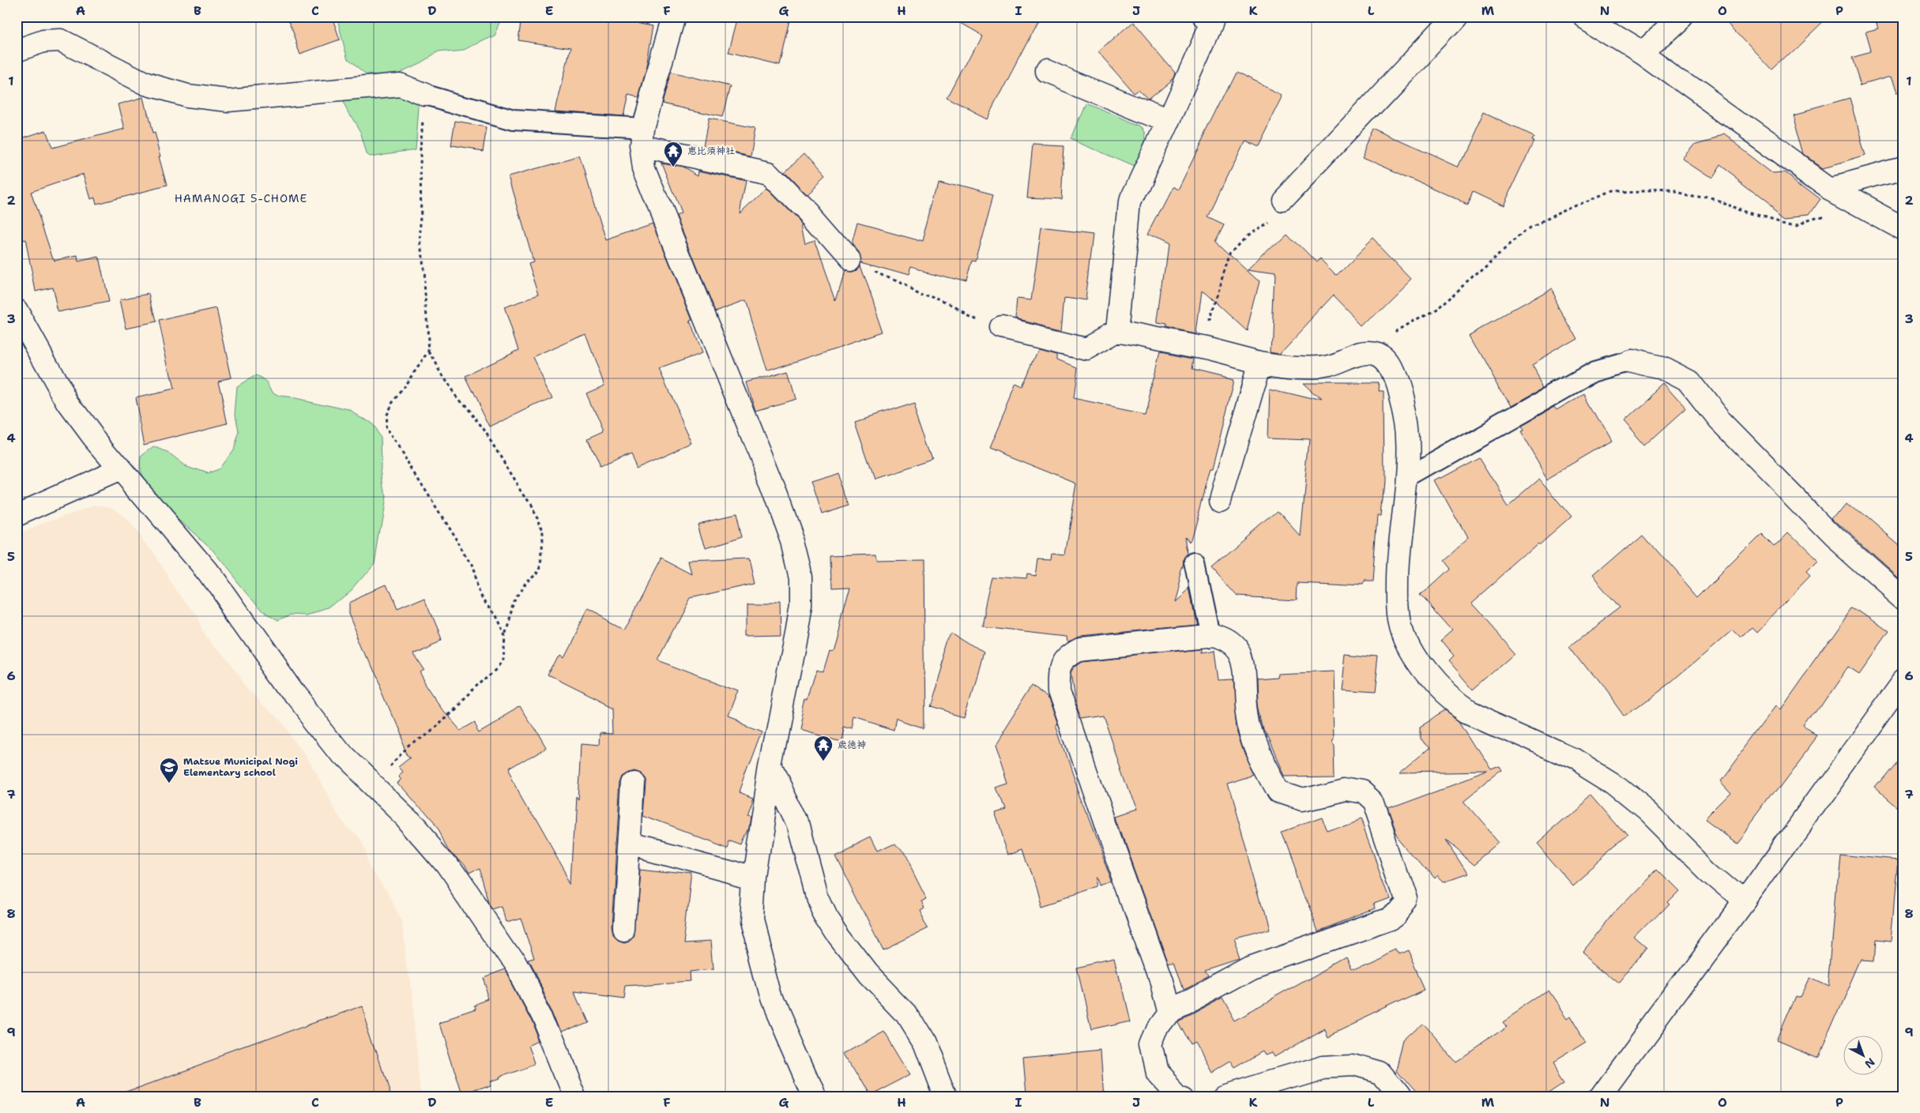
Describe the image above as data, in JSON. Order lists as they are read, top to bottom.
{
  "districts": ["HAMANOGI 5-CHOME"],
  "places": {
    "temple": ["恵比須神社", "歳徳神"],
    "school or university": ["Matsue Municipal Nogi Elementary school"]
  },
  "north": "bottom right",
  "grid": {
    "columns": [
      "A",
      "B",
      "C",
      "D",
      "E",
      "F",
      "G",
      "H",
      "I",
      "J",
      "K",
      "L",
      "M",
      "N",
      "O",
      "P"
    ],
    "rows": [
      "1",
      "2",
      "3",
      "4",
      "5",
      "6",
      "7",
      "8",
      "9"
    ]
  }
}
